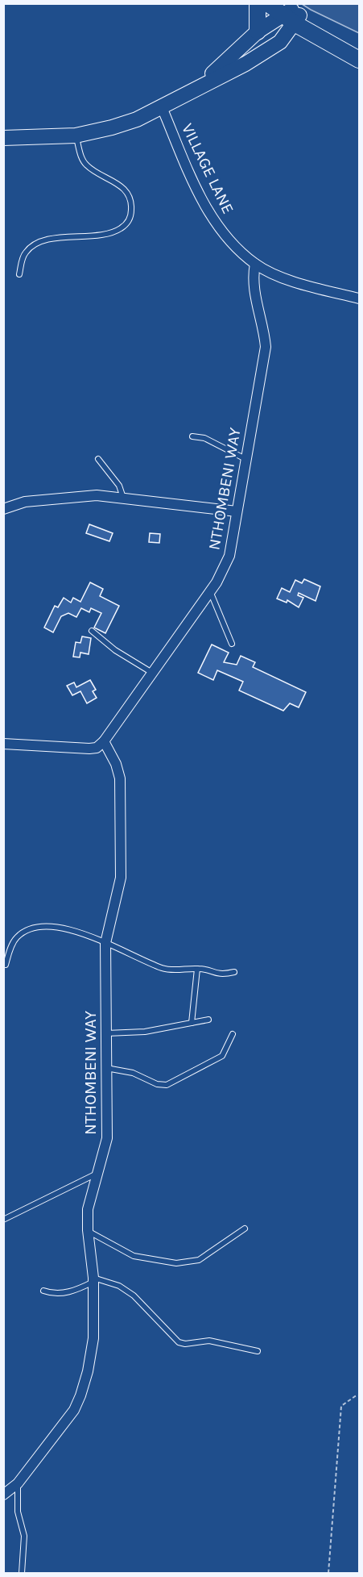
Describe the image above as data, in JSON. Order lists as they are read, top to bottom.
{
  "streets": {
    "street": ["VILLAGE LANE", "NTHOMBENI WAY"]
  },
  "crossings": [
    ["VILLAGE LANE", "NTHOMBENI WAY"]
  ]
}
